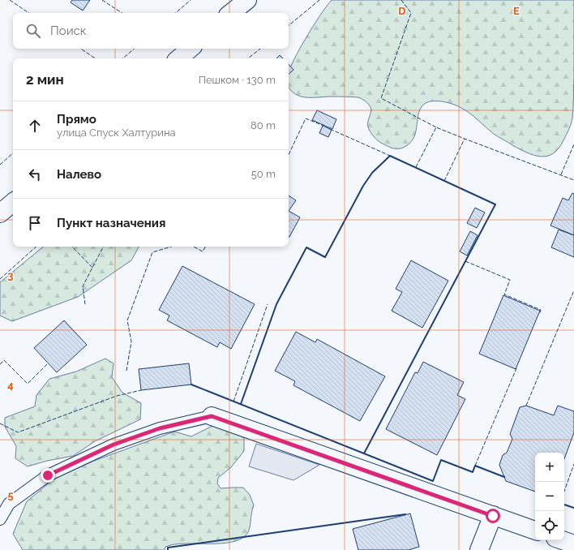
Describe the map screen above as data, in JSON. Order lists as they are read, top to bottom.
{
  "page": {
    "search": "Поиск",
    "heading": ["2 мин", "Пешком · 130 m"],
    "list": [
      ["Прямо", "улица Спуск Халтурина", "80 m"],
      ["Налево", "50 m"],
      "Пункт назначения"
    ],
    "map_buttons": ["+", "−"]
  },
  "grid": {
    "columns": ["D", "E"],
    "rows": ["3", "4", "5"]
  }
}
